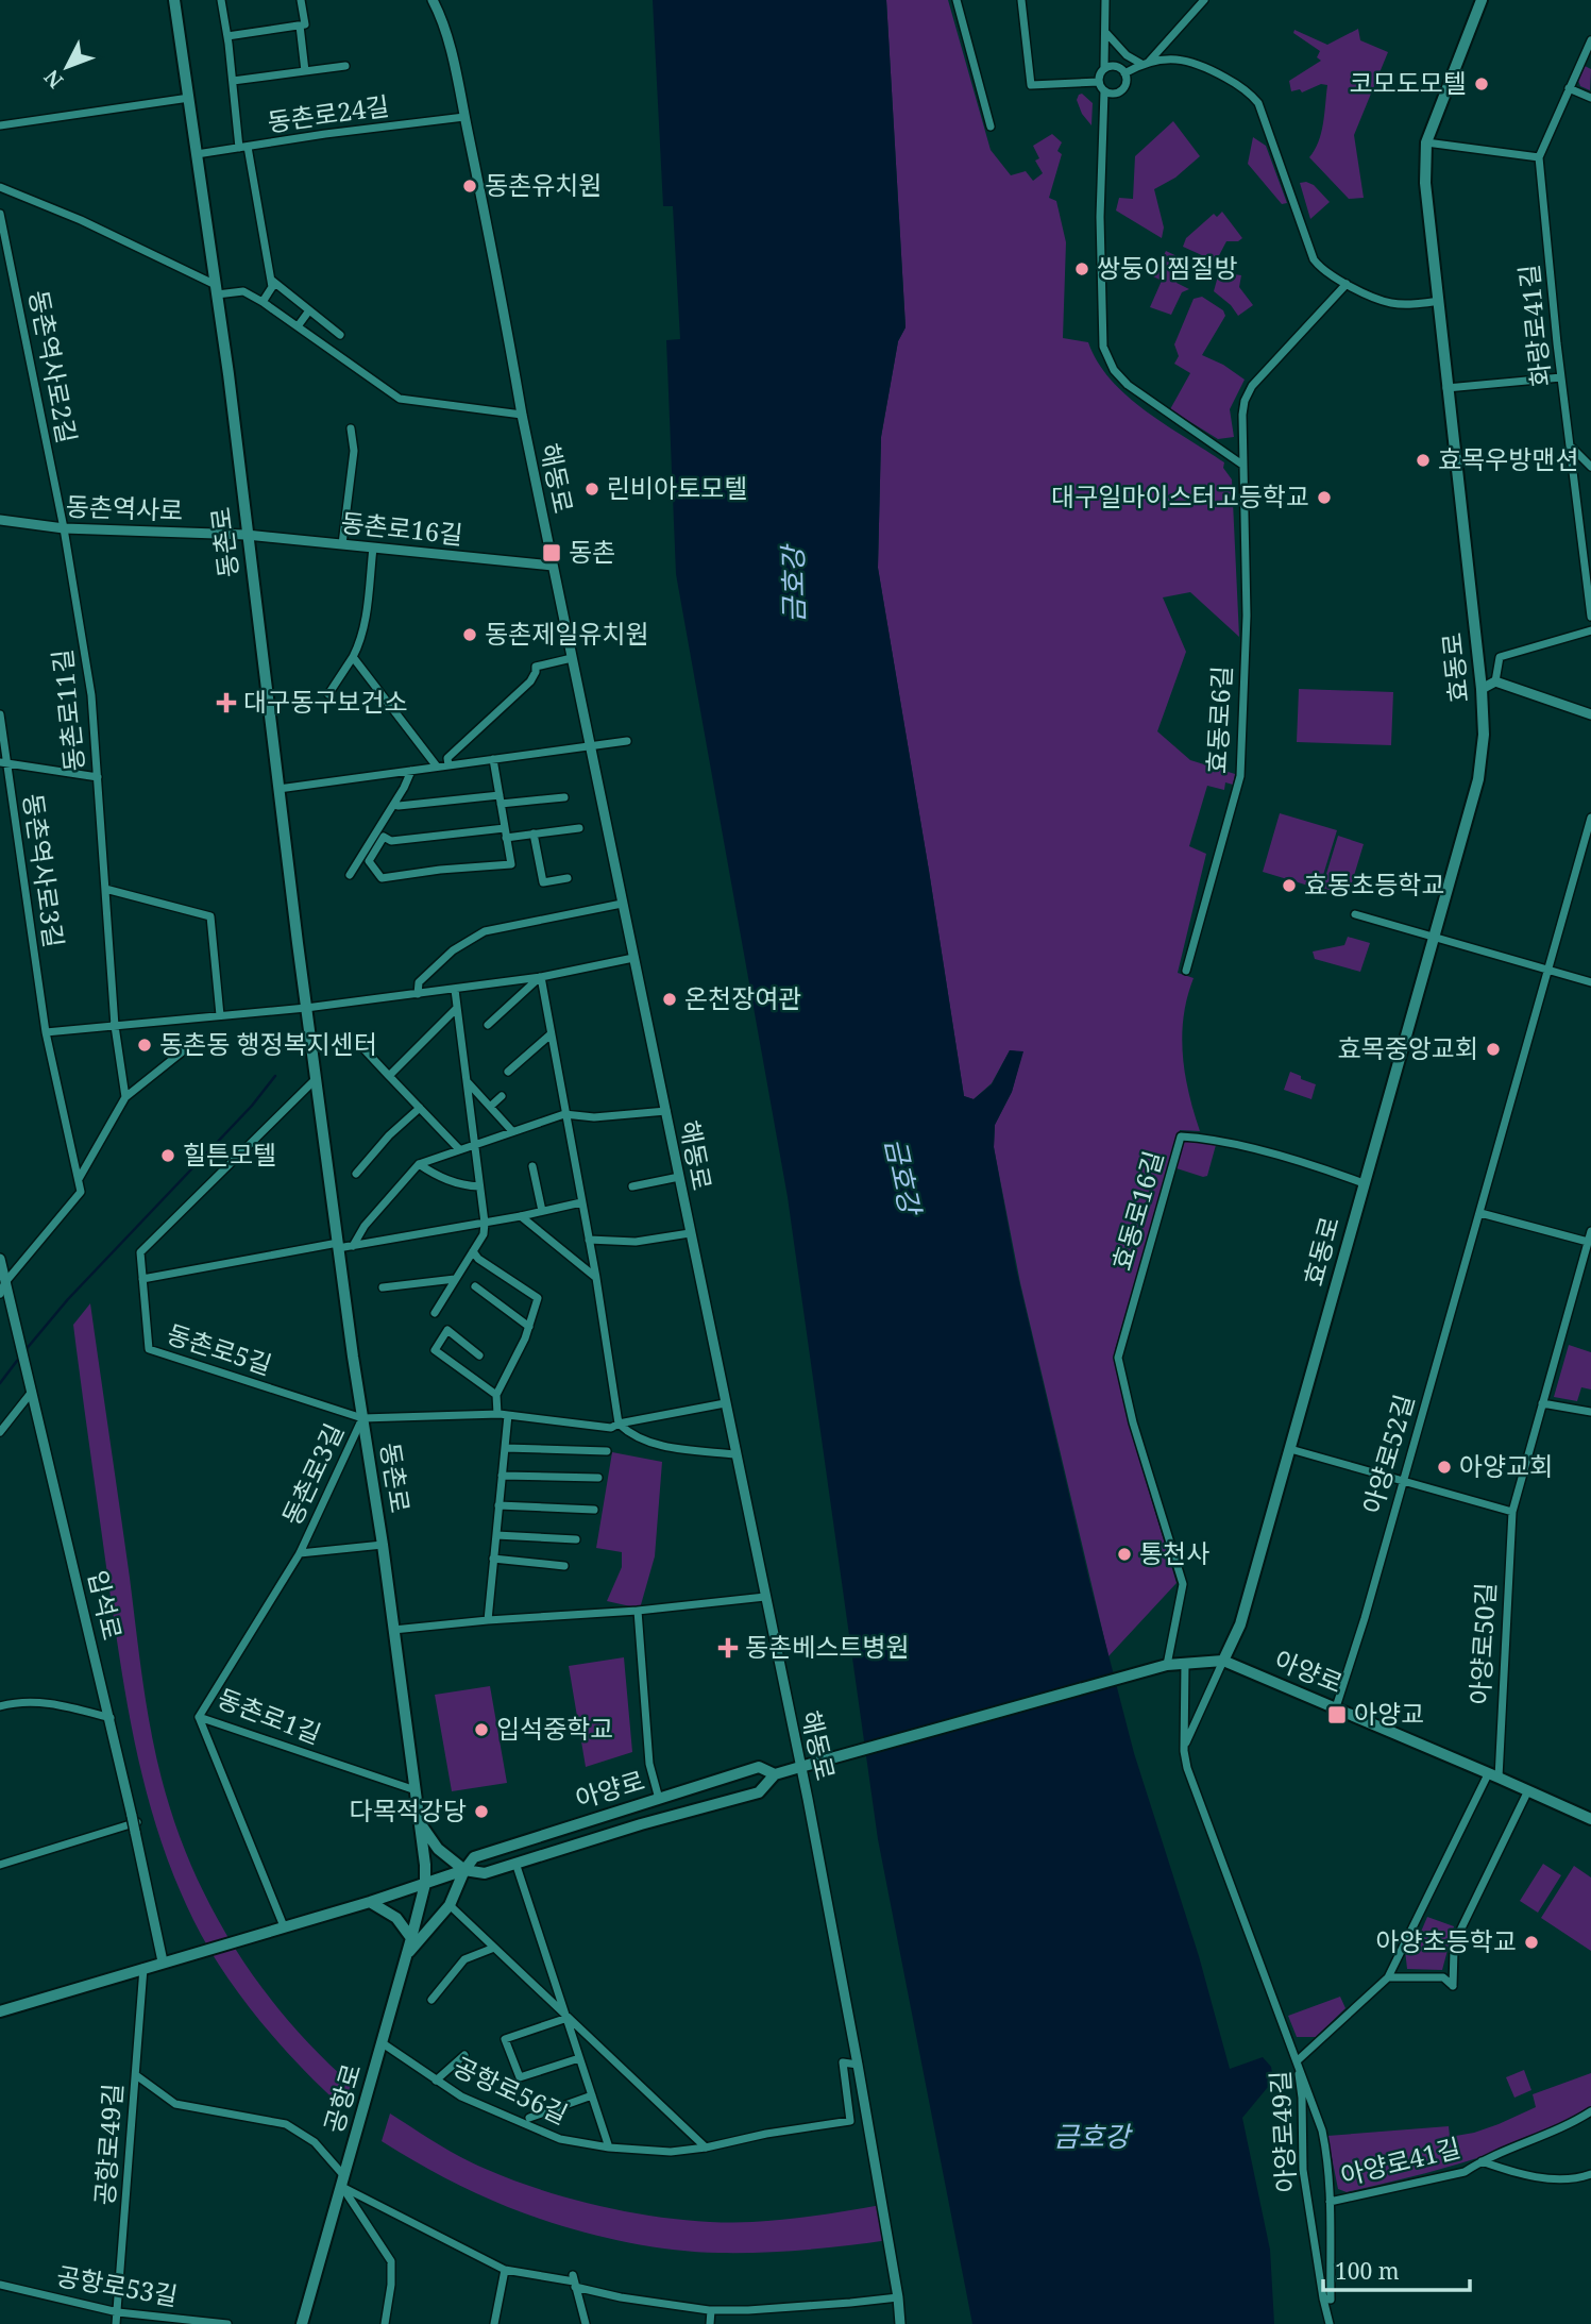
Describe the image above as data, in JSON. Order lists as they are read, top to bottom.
{
  "streets": {
    "main road": [
      "동촌로",
      "효동로",
      "아양로",
      "공항로"
    ],
    "street": [
      "동촌로24길",
      "화랑로41길",
      "동촌역사로2길",
      "해동로",
      "동촌역사로",
      "동촌로16길",
      "동촌로11길",
      "효동로6길",
      "동촌역사로3길",
      "효동로16길",
      "동촌로5길",
      "아양로52길",
      "동촌로3길",
      "입석로",
      "아양로50길",
      "동촌로1길",
      "공항로56길",
      "아양로49길",
      "공항로49길",
      "아양로41길",
      "공항로53길"
    ]
  },
  "crossings": [
    ["동촌로24길", "해동로"],
    ["동촌로24길", "동촌로"],
    ["동촌역사로2길", "동촌역사로"],
    ["동촌역사로2길", "동촌로11길"],
    ["해동로", "동촌로16길"],
    ["해동로", "아양로"],
    ["해동로", "공항로56길"],
    ["동촌역사로", "동촌로16길"],
    ["동촌역사로", "동촌로"],
    ["동촌역사로", "동촌로11길"],
    ["동촌로16길", "동촌로"],
    ["동촌로", "동촌로5길"],
    ["동촌로", "동촌로3길"],
    ["동촌로", "아양로"],
    ["동촌로", "동촌로1길"],
    ["동촌로", "공항로"],
    ["효동로", "효동로16길"],
    ["효동로", "아양로"],
    ["동촌역사로3길", "입석로"],
    ["효동로16길", "아양로"],
    ["동촌로5길", "동촌로3길"],
    ["아양로52길", "아양로"],
    ["동촌로3길", "동촌로1길"],
    ["입석로", "아양로"],
    ["아양로50길", "아양로"],
    ["아양로50길", "아양로49길"],
    ["아양로", "공항로"],
    ["아양로", "아양로49길"],
    ["아양로", "공항로49길"],
    ["공항로56길", "공항로"],
    ["공항로49길", "공항로53길"]
  ],
  "water": ["금호강"],
  "places": {
    "other": [
      "코모도모텔",
      "동촌유치원",
      "쌍둥이찜질방",
      "효목우방맨션",
      "린비아토모텔",
      "대구일마이스터고등학교",
      "동촌제일유치원",
      "효동초등학교",
      "온천장여관",
      "동촌동 행정복지센터",
      "효목중앙교회",
      "힐튼모텔",
      "아양교회",
      "통천사",
      "입석중학교",
      "다목적강당",
      "아양초등학교"
    ],
    "transit": ["동촌", "아양교"],
    "health": ["대구동구보건소", "동촌베스트병원"]
  },
  "scale_bar": "100 m",
  "north": "bottom left"
}
